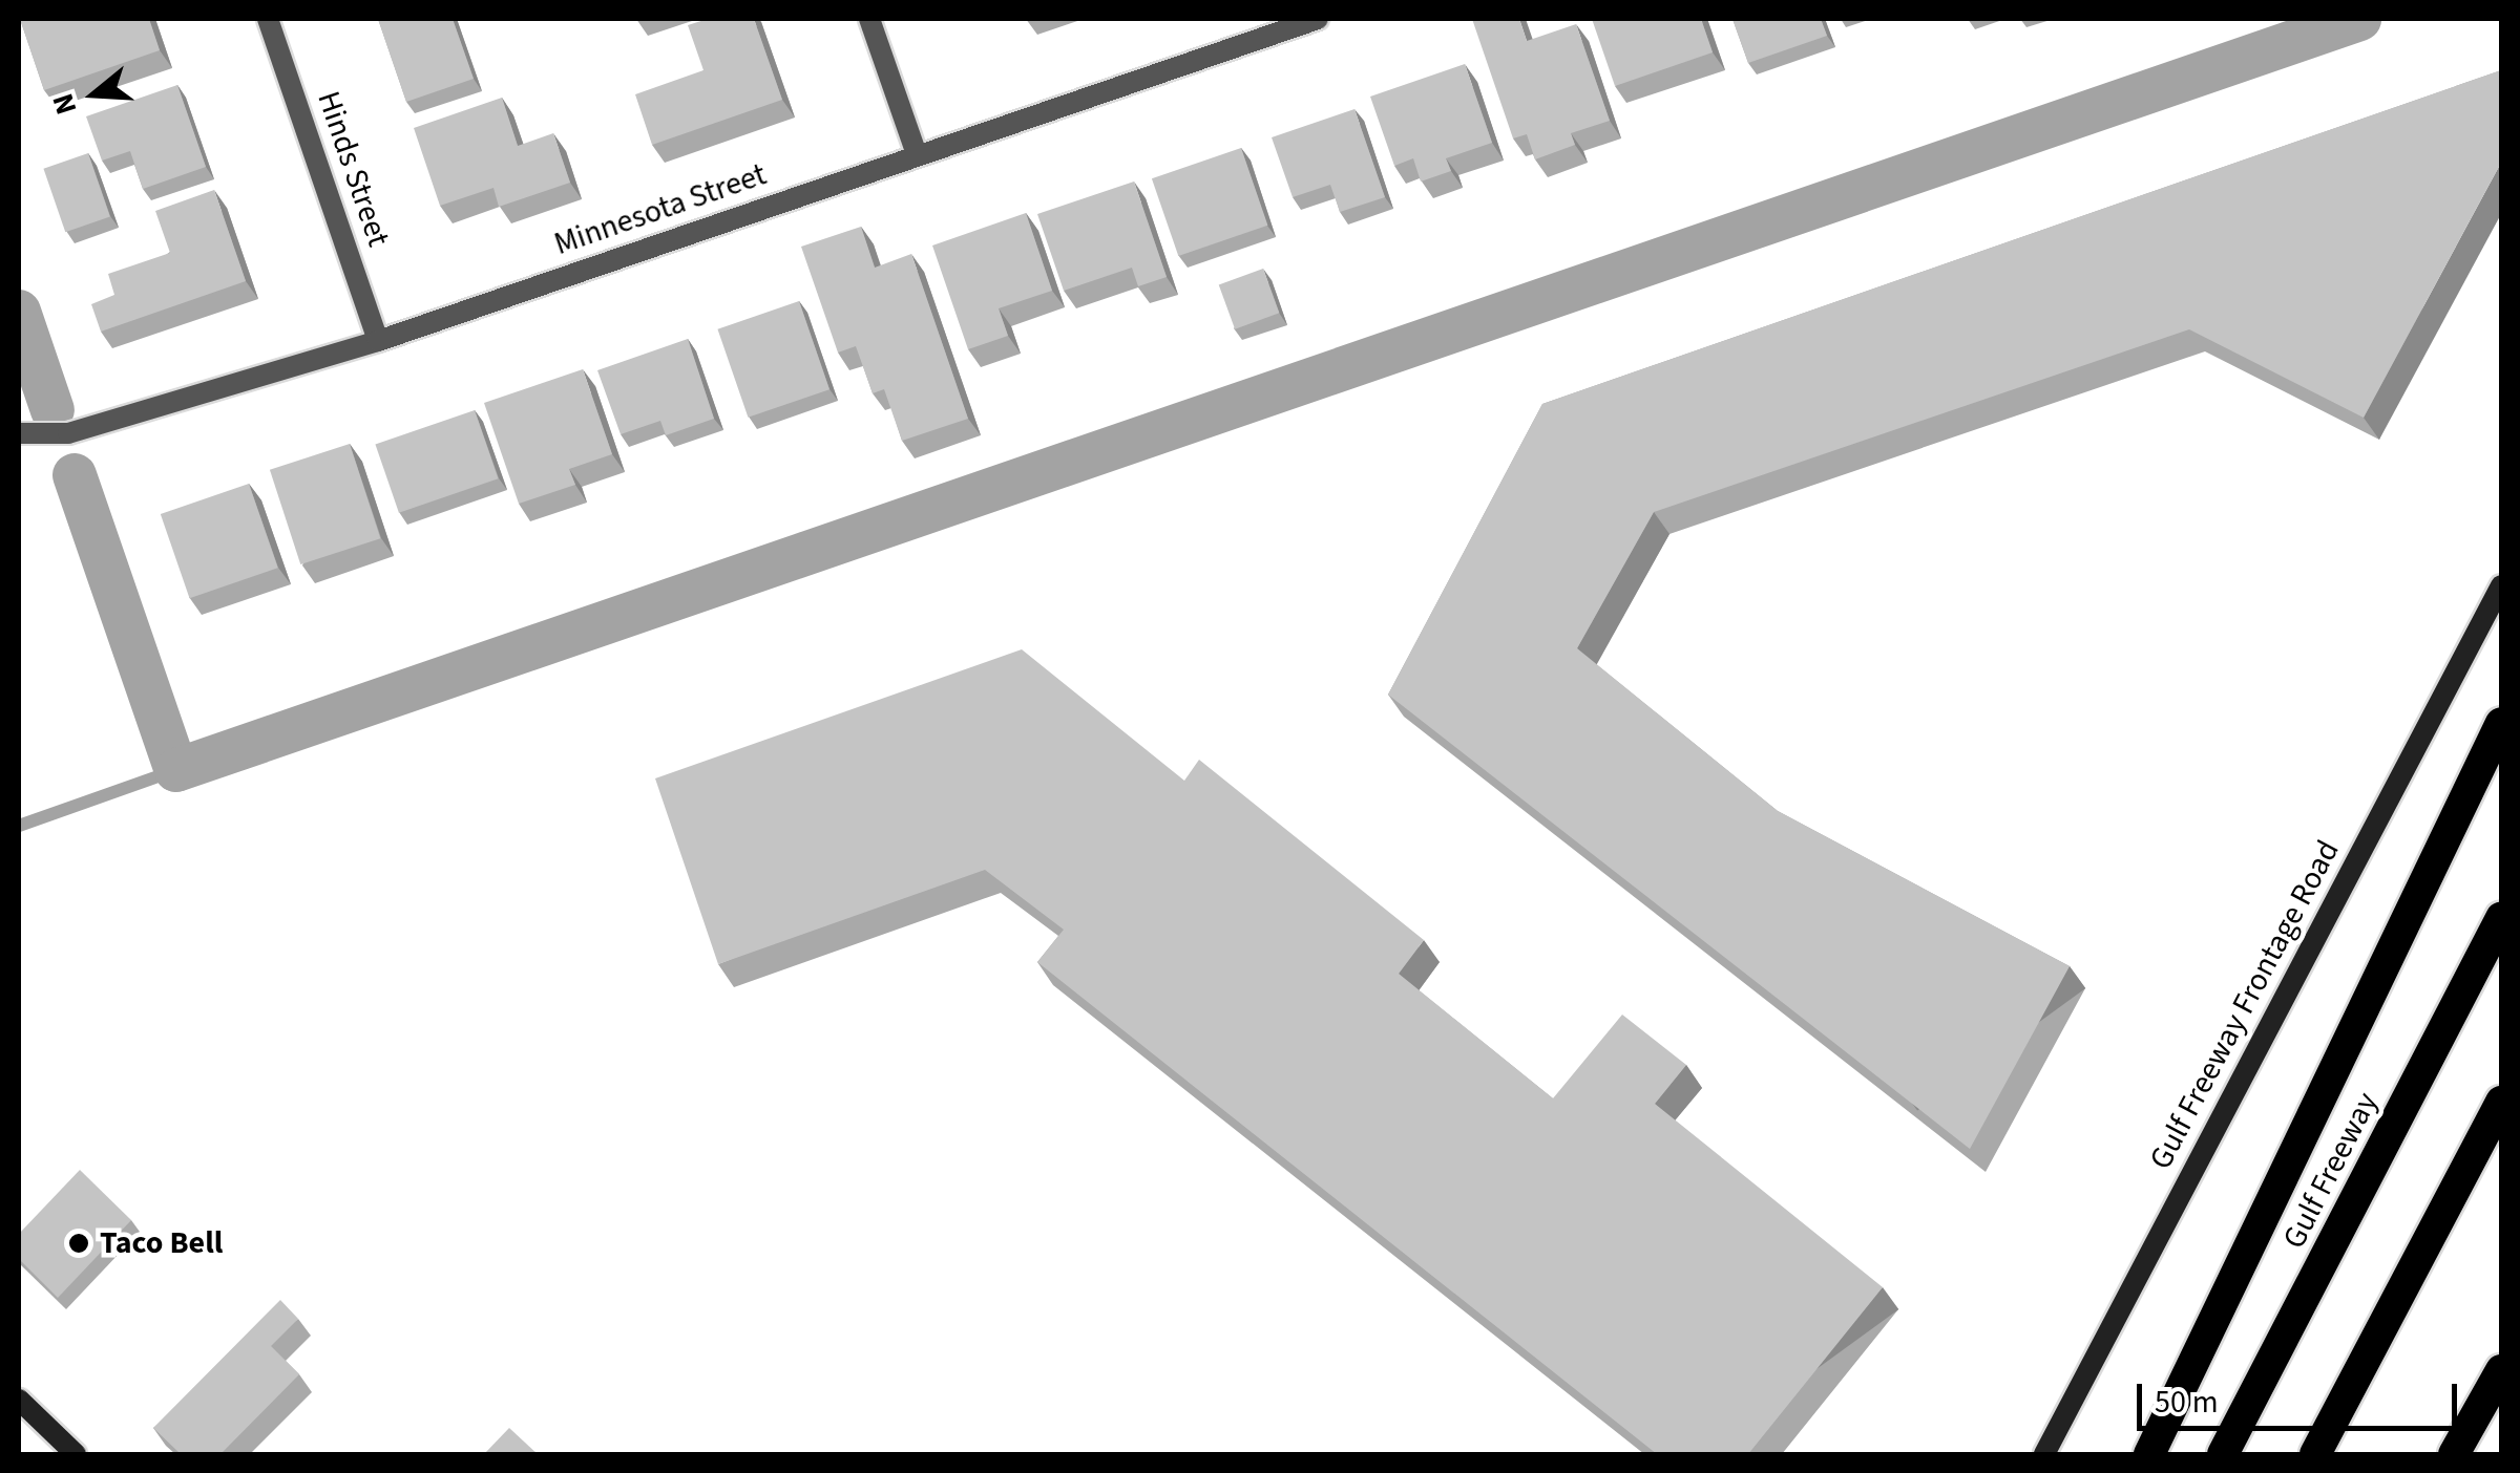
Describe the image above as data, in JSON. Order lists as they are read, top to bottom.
{
  "streets": {
    "highway": ["Gulf Freeway"],
    "main road": ["Gulf Freeway Frontage Road"],
    "street": ["Hinds Street", "Minnesota Street"]
  },
  "crossings": [
    ["Hinds Street", "Minnesota Street"]
  ],
  "places": ["Taco Bell"],
  "scale_bar": "50 m",
  "north": "left"
}
